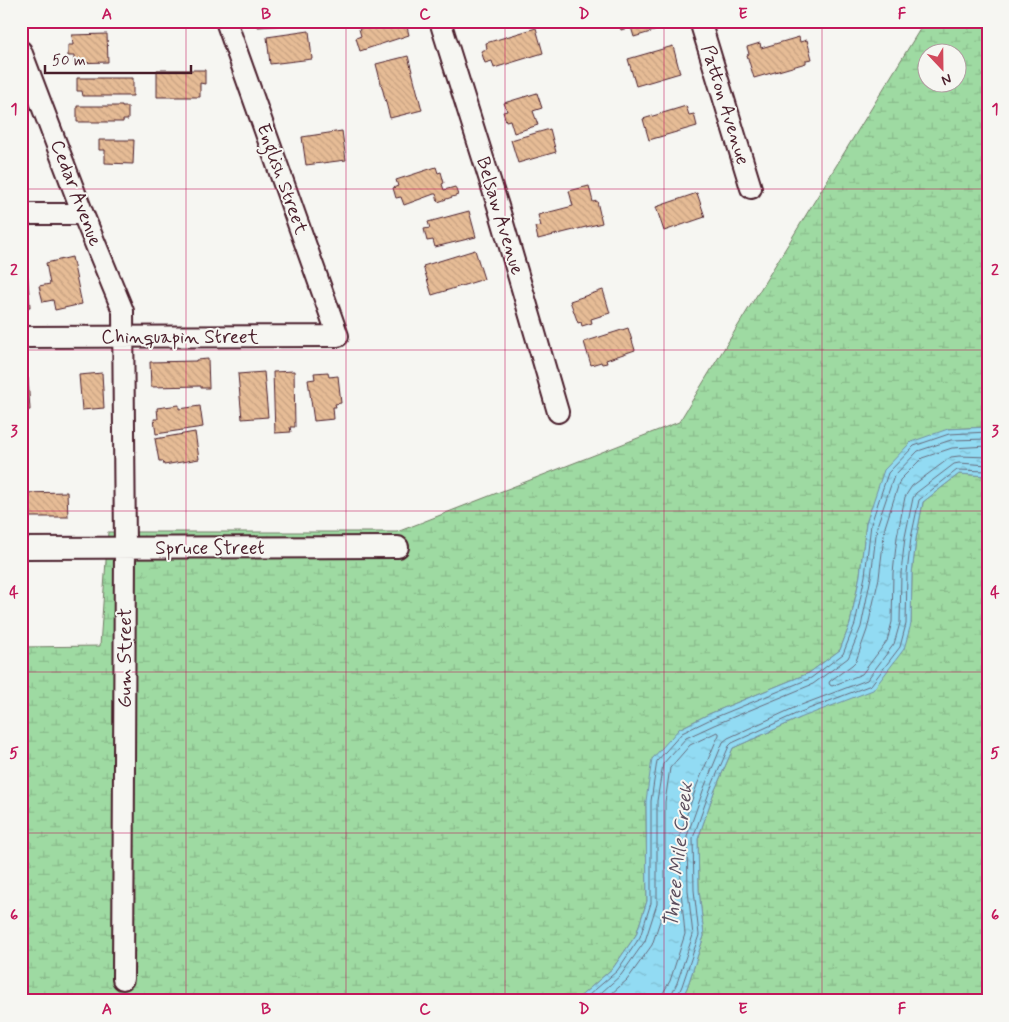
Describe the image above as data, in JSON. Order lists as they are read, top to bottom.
{
  "streets": {
    "street": [
      "Patton Avenue",
      "English Street",
      "Cedar Avenue",
      "Belsaw Avenue",
      "Chinquapin Street",
      "Spruce Street",
      "Gum Street"
    ]
  },
  "crossings": [
    ["English Street", "Chinquapin Street"],
    ["Cedar Avenue", "Chinquapin Street"],
    ["Cedar Avenue", "Gum Street"],
    ["Chinquapin Street", "Gum Street"],
    ["Spruce Street", "Gum Street"]
  ],
  "water": ["Three Mile Creek"],
  "scale_bar": "50 m",
  "north": "bottom",
  "grid": {
    "columns": [
      "A",
      "B",
      "C",
      "D",
      "E",
      "F"
    ],
    "rows": [
      "1",
      "2",
      "3",
      "4",
      "5",
      "6"
    ]
  }
}
